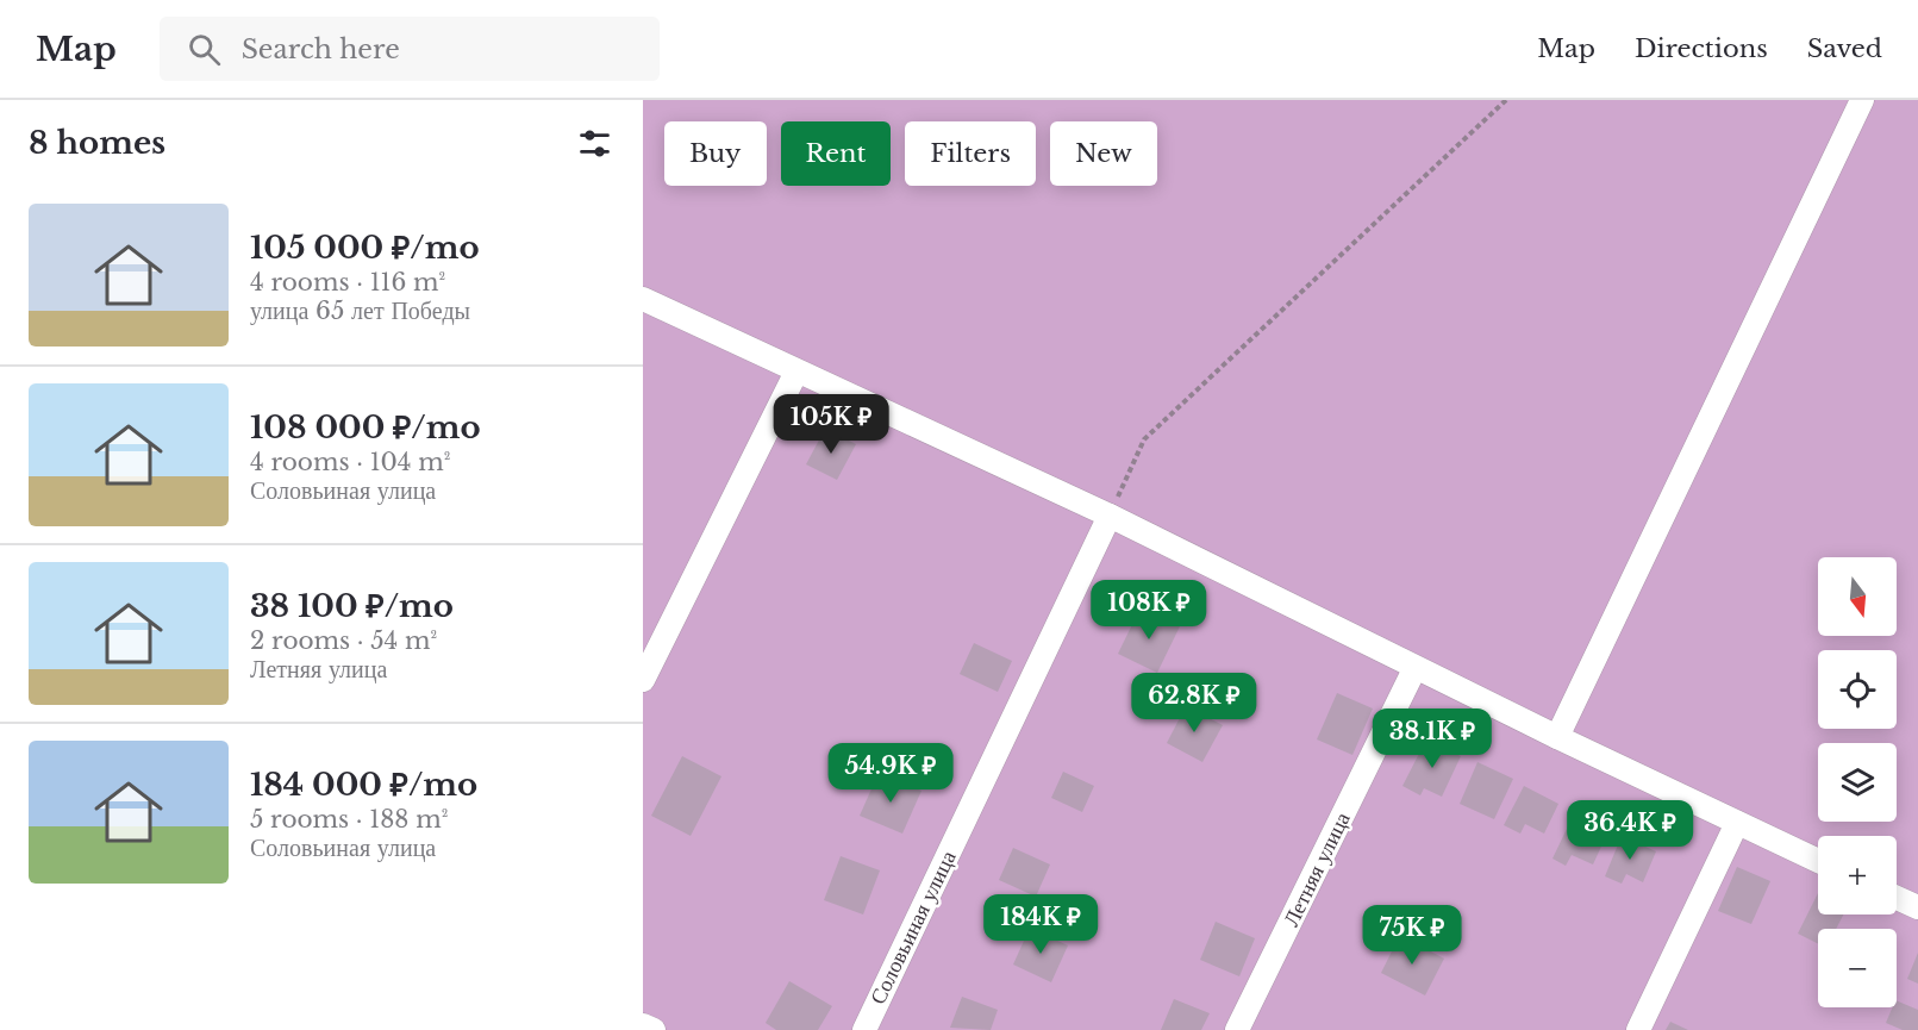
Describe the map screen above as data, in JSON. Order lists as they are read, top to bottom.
{
  "streets": {
    "street": ["Летняя улица", "Соловьиная улица"]
  },
  "north": "bottom",
  "page": {
    "header": "Map",
    "search": "Search here",
    "nav": ["Map", "Directions", "Saved"],
    "heading": "8 homes",
    "chip": [
      "Buy",
      "Rent",
      "Filters",
      "New"
    ],
    "list": [
      {
        "name": "105 000 ₽/mo",
        "note": "4 rooms · 116 m² · улица 65 лет Победы"
      },
      {
        "name": "108 000 ₽/mo",
        "note": "4 rooms · 104 m² · Соловьиная улица"
      },
      {
        "name": "38 100 ₽/mo",
        "note": "2 rooms · 54 m² · Летняя улица"
      },
      {
        "name": "184 000 ₽/mo",
        "note": "5 rooms · 188 m² · Соловьиная улица"
      }
    ],
    "price": [
      "105K ₽",
      "108K ₽",
      "62.8K ₽",
      "38.1K ₽",
      "54.9K ₽",
      "36.4K ₽",
      "184K ₽",
      "75K ₽"
    ],
    "map_buttons": ["+", "−"]
  }
}
